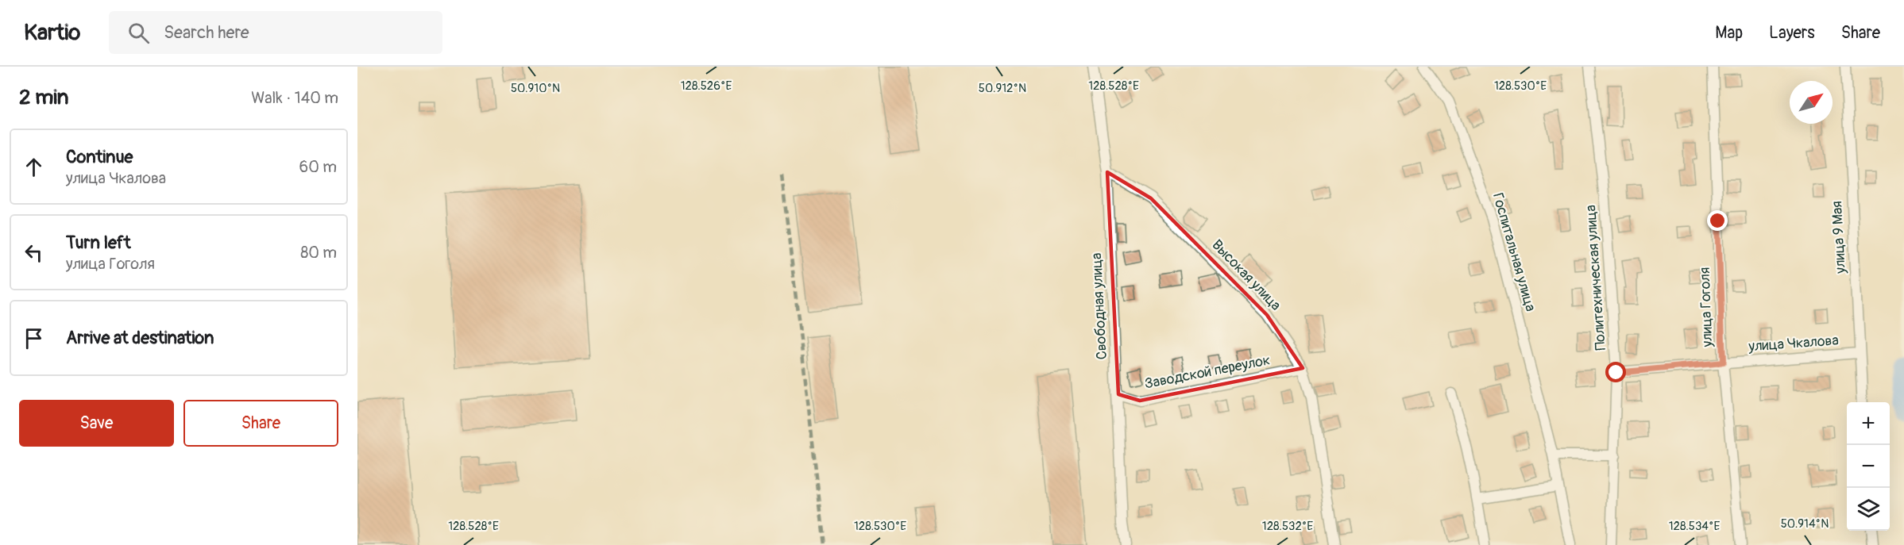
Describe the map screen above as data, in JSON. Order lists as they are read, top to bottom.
{
  "streets": {
    "street": [
      "улица 9 Мая",
      "Госпитальная улица",
      "Высокая улица",
      "Политехническая улица",
      "Свободная улица",
      "улица Гоголя",
      "улица Чкалова",
      "Заводской переулок"
    ]
  },
  "crossings": [
    ["улица 9 Мая", "улица Чкалова"],
    ["Высокая улица", "Свободная улица"],
    ["Высокая улица", "Заводской переулок"],
    ["Политехническая улица", "улица Чкалова"],
    ["Свободная улица", "Заводской переулок"],
    ["улица Гоголя", "улица Чкалова"]
  ],
  "north": "top right",
  "page": {
    "header": "Kartio",
    "search": "Search here",
    "nav": ["Map", "Layers", "Share"],
    "heading": ["2 min", "Walk · 140 m"],
    "list": [
      ["Continue", "улица Чкалова", "60 m"],
      ["Turn left", "улица Гоголя", "80 m"],
      "Arrive at destination"
    ],
    "buttons": ["Save", "Share"],
    "map_buttons": ["+", "−"]
  },
  "coordinates": [
    "128.528°E",
    "128.530°E",
    "128.526°E",
    "50.910°N",
    "50.912°N",
    "50.914°N",
    "128.532°E",
    "128.534°E"
  ]
}
